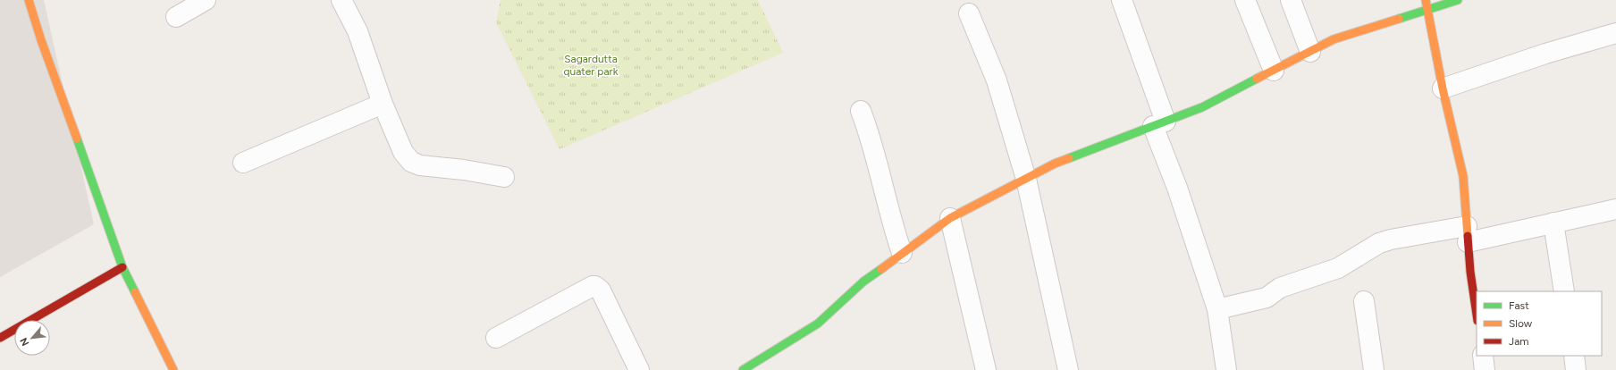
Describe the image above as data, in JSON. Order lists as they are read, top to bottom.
{
  "parks": ["Sagardutta quater park"],
  "legend": ["Fast", "Slow", "Jam"],
  "north": "bottom left"
}
